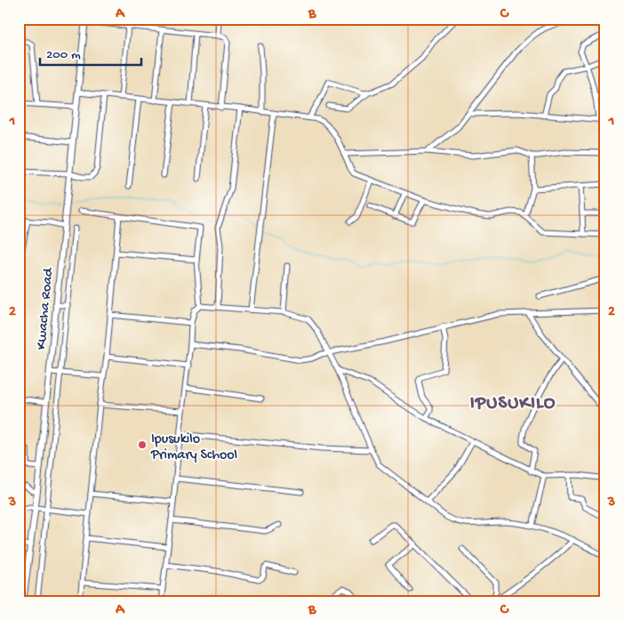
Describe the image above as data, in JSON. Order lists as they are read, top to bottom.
{
  "streets": {
    "main road": ["Kwacha Road"]
  },
  "districts": ["IPUSUKILO"],
  "places": ["Ipusukilo Primary School"],
  "scale_bar": "200 m",
  "grid": {
    "columns": ["A", "B", "C"],
    "rows": ["1", "2", "3"]
  }
}
